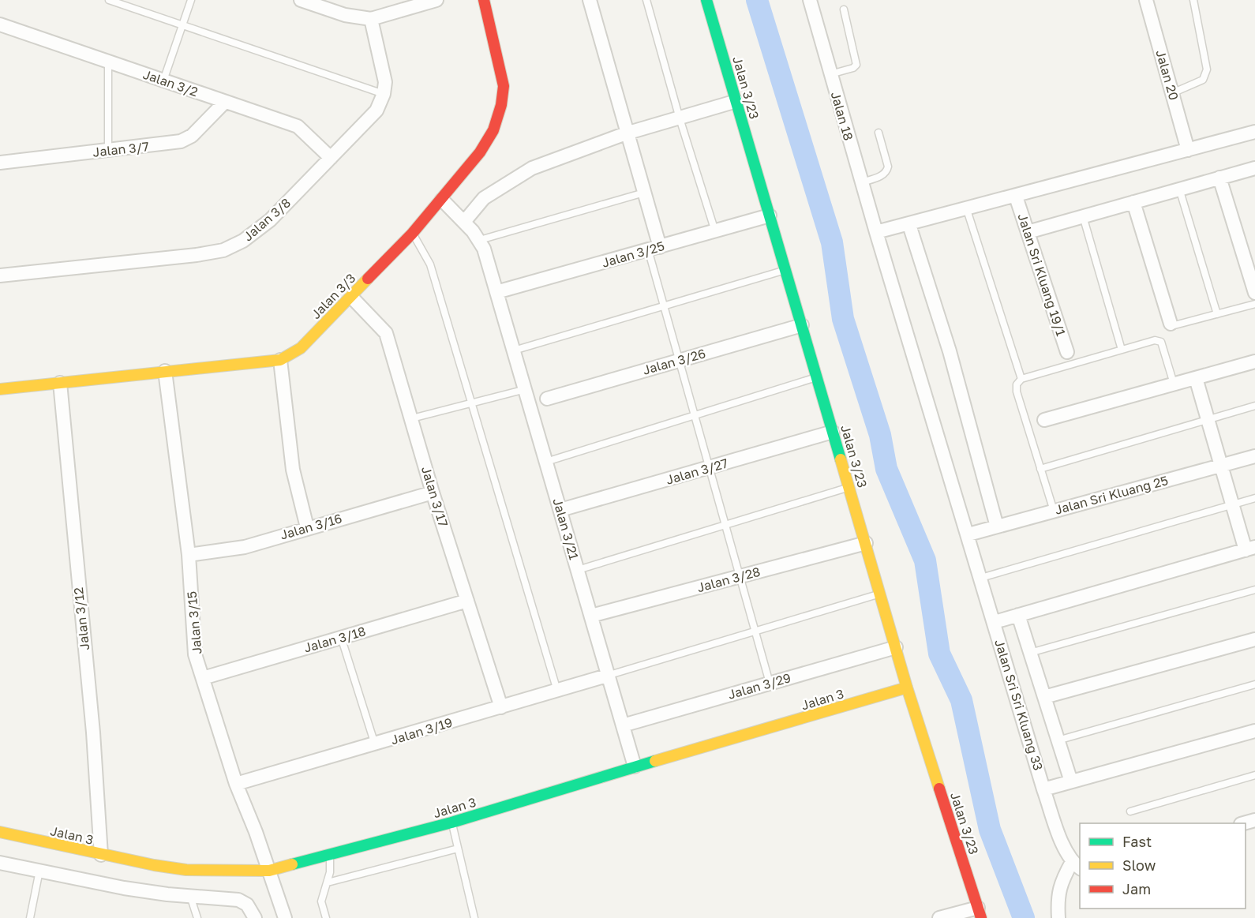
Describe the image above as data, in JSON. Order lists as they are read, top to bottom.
{
  "streets": {
    "street": [
      "Jalan 20",
      "Jalan 3/2",
      "Jalan 3/23",
      "Jalan 18",
      "Jalan 3/7",
      "Jalan 3/8",
      "Jalan 3/25",
      "Jalan Sri Kluang 19/1",
      "Jalan 3/3",
      "Jalan 3/26",
      "Jalan 3/27",
      "Jalan Sri Kluang 25",
      "Jalan 3/17",
      "Jalan 3/16",
      "Jalan 3/21",
      "Jalan 3/28",
      "Jalan 3/12",
      "Jalan 3/15",
      "Jalan 3/18",
      "Jalan 3/29",
      "Jalan 3",
      "Jalan Sri Sri Kluang 33",
      "Jalan 3/19"
    ]
  },
  "crossings": [
    ["Jalan 3/2", "Jalan 3/7"],
    ["Jalan 3/2", "Jalan 3/8"],
    ["Jalan 3/23", "Jalan 3/25"],
    ["Jalan 3/23", "Jalan 3/26"],
    ["Jalan 3/23", "Jalan 3/27"],
    ["Jalan 3/23", "Jalan 3/28"],
    ["Jalan 3/23", "Jalan 3/29"],
    ["Jalan 3/23", "Jalan 3"],
    ["Jalan 18", "Jalan Sri Kluang 25"],
    ["Jalan 18", "Jalan Sri Sri Kluang 33"],
    ["Jalan 3/25", "Jalan 3/21"],
    ["Jalan 3/3", "Jalan 3/17"],
    ["Jalan 3/3", "Jalan 3/12"],
    ["Jalan 3/3", "Jalan 3/15"],
    ["Jalan 3/27", "Jalan 3/21"],
    ["Jalan Sri Kluang 25", "Jalan Sri Sri Kluang 33"],
    ["Jalan 3/17", "Jalan 3/16"],
    ["Jalan 3/17", "Jalan 3/18"],
    ["Jalan 3/17", "Jalan 3/19"],
    ["Jalan 3/16", "Jalan 3/15"],
    ["Jalan 3/21", "Jalan 3/28"],
    ["Jalan 3/21", "Jalan 3/29"],
    ["Jalan 3/21", "Jalan 3"],
    ["Jalan 3/21", "Jalan 3/19"],
    ["Jalan 3/12", "Jalan 3"],
    ["Jalan 3/15", "Jalan 3/18"],
    ["Jalan 3/15", "Jalan 3"],
    ["Jalan 3/15", "Jalan 3/19"]
  ],
  "legend": ["Fast", "Slow", "Jam"]
}
